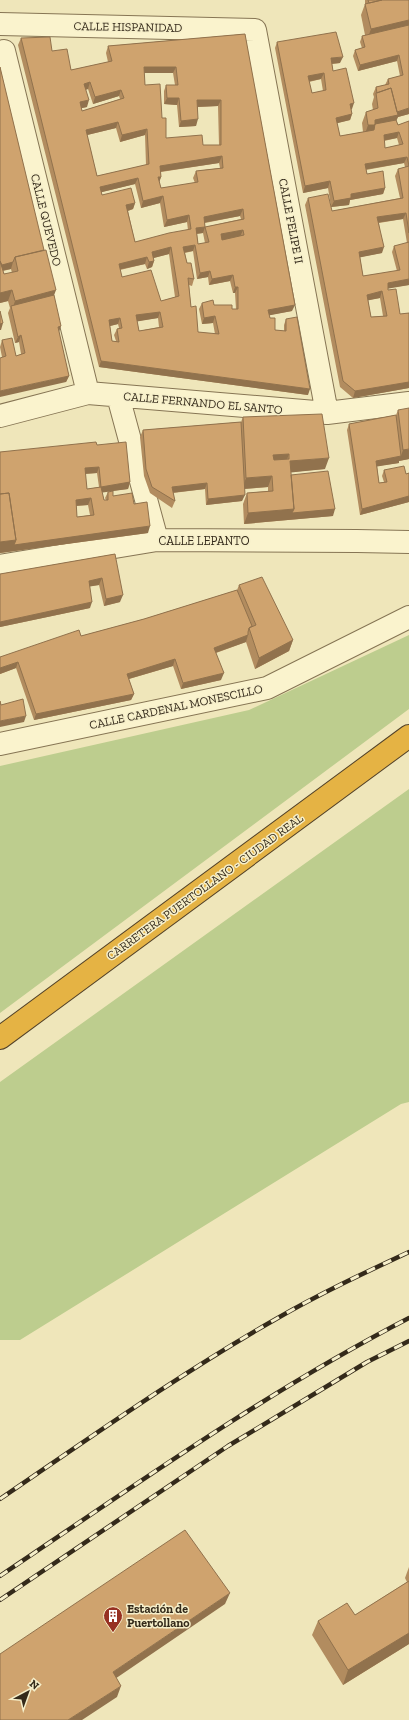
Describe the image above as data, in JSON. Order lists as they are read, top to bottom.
{
  "streets": {
    "highway": ["CARRETERA PUERTOLLANO - CIUDAD REAL"],
    "street": [
      "CALLE HISPANIDAD",
      "CALLE QUEVEDO",
      "CALLE FELIPE II",
      "CALLE FERNANDO EL SANTO",
      "CALLE LEPANTO",
      "CALLE CARDENAL MONESCILLO"
    ]
  },
  "crossings": [
    ["CALLE HISPANIDAD", "CALLE FELIPE II"],
    ["CALLE QUEVEDO", "CALLE FERNANDO EL SANTO"],
    ["CALLE FELIPE II", "CALLE FERNANDO EL SANTO"]
  ],
  "places": {
    "building": ["Estación de Puertollano"]
  },
  "north": "top right"
}
